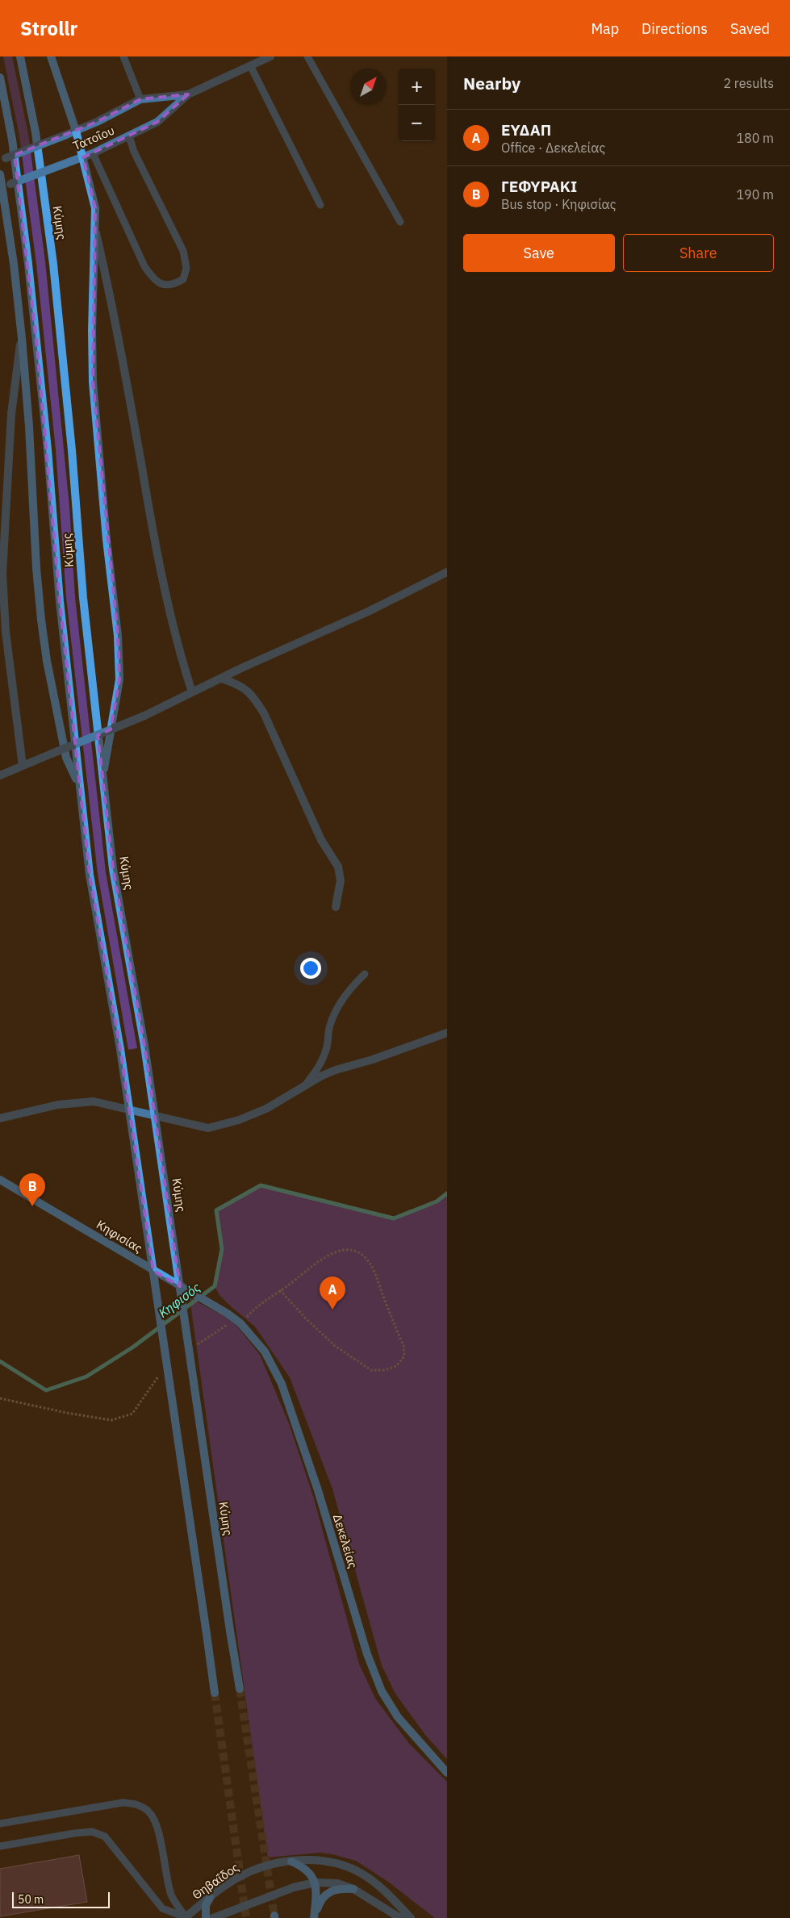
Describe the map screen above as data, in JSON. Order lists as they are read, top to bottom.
{
  "streets": {
    "main road": ["Κύμης", "Κηφισίας", "Δεκελείας"],
    "street": ["Τατοΐου", "Θηβαΐδος"]
  },
  "crossings": [
    ["Κηφισίας", "Δεκελείας"]
  ],
  "water": ["Κηφισός"],
  "scale_bar": "50 m",
  "north": "top right",
  "page": {
    "header": "Strollr",
    "nav": ["Map", "Directions", "Saved"],
    "heading": ["Nearby", "2 results"],
    "map_buttons": ["+", "−"],
    "list": [
      {
        "mark": "A",
        "name": "ΕΥΔΑΠ",
        "note": "Office · Δεκελείας",
        "value": "180 m"
      },
      {
        "mark": "B",
        "name": "ΓΕΦΥΡΑΚΙ",
        "note": "Bus stop · Κηφισίας",
        "value": "190 m"
      }
    ],
    "buttons": ["Save", "Share"],
    "pins": ["B", "A"],
    "scale": "50 m"
  }
}
